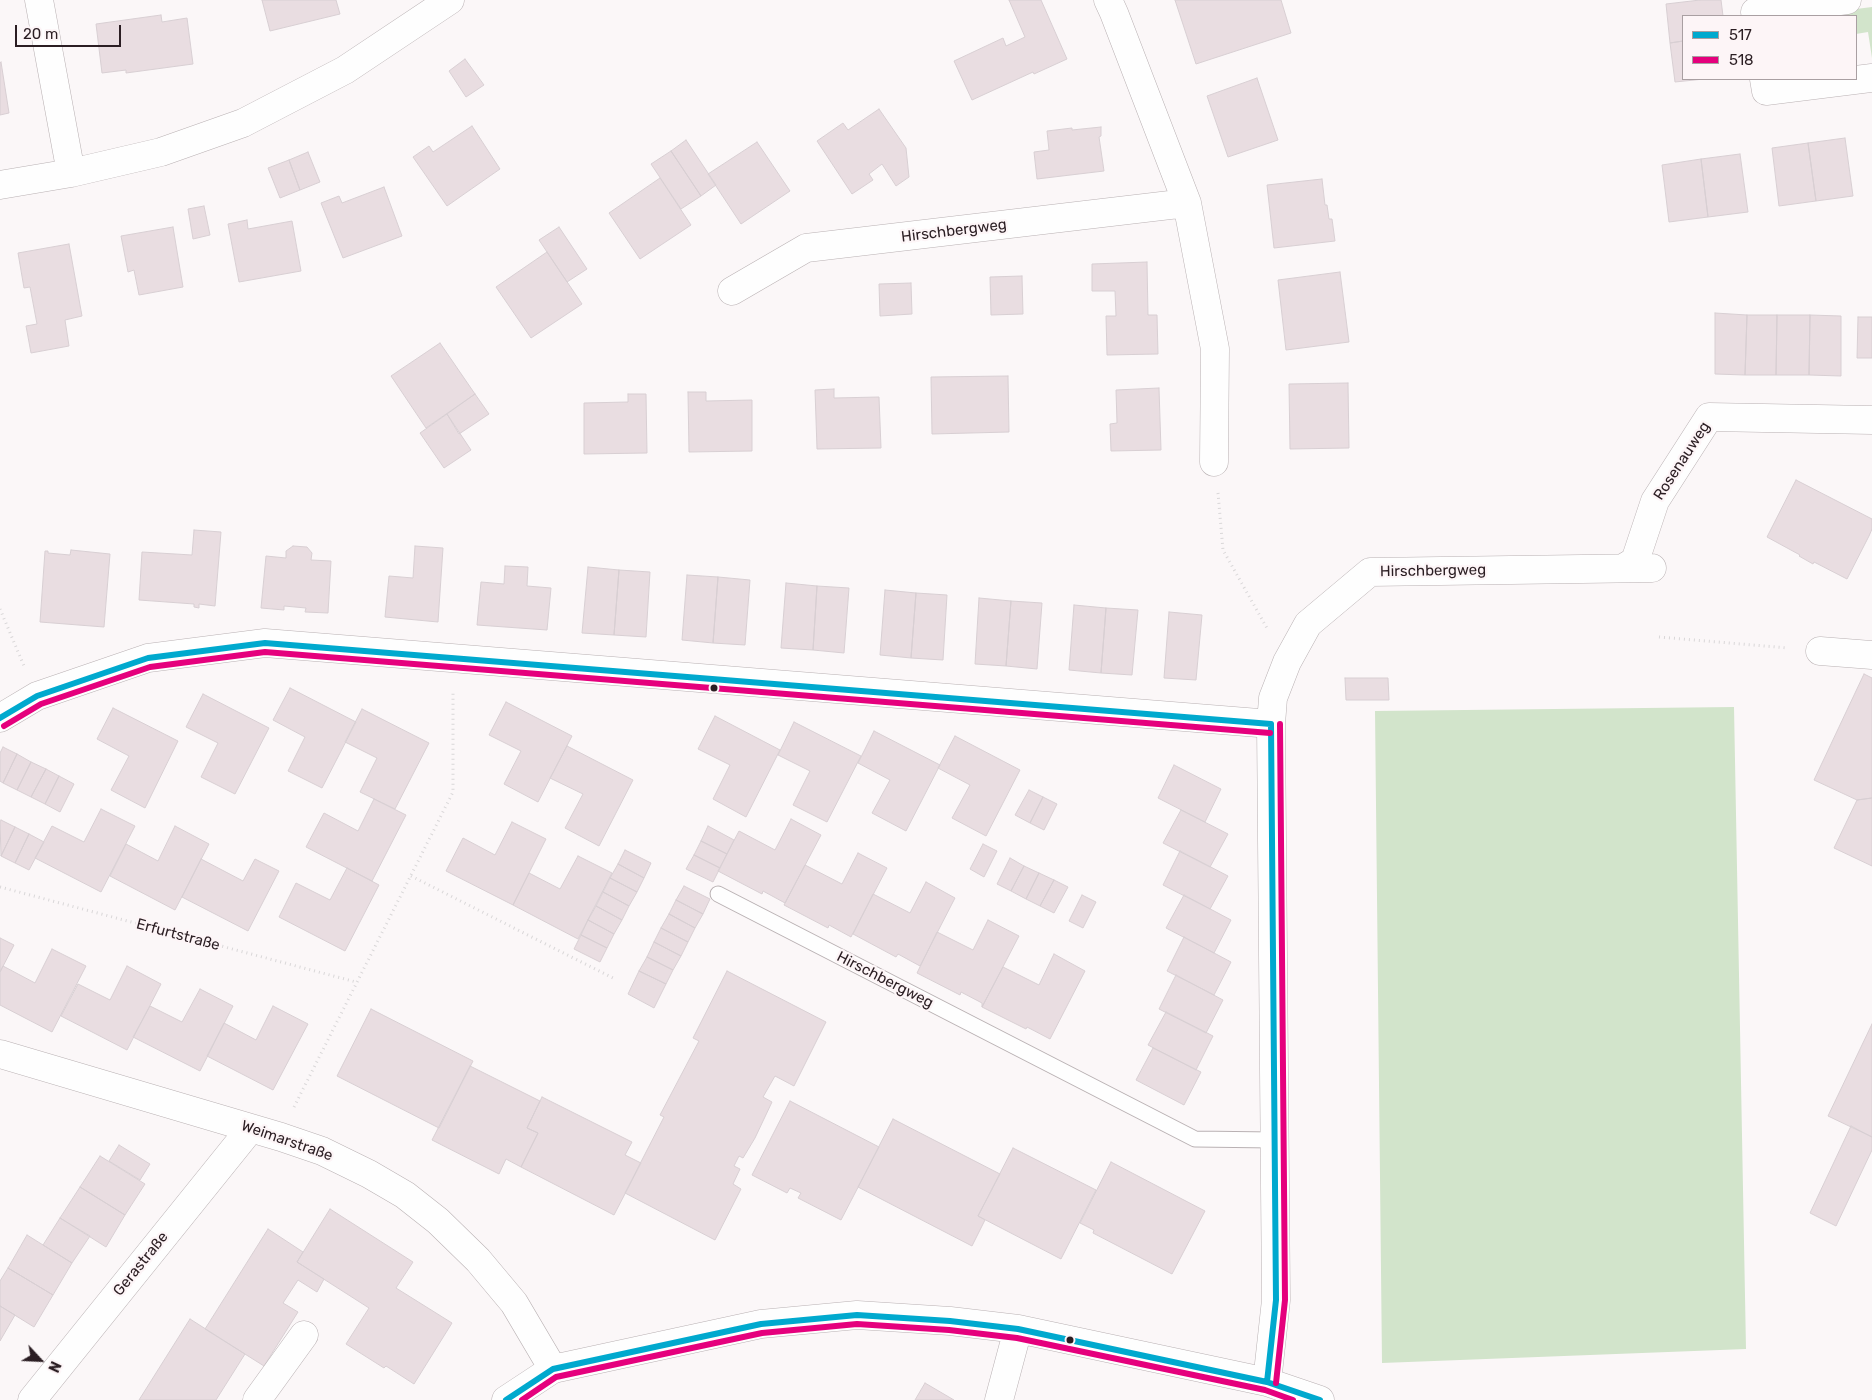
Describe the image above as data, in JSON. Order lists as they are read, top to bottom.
{
  "streets": {
    "street": [
      "Hirschbergweg",
      "Rosenauweg",
      "Weimarstraße",
      "Gerastraße"
    ],
    "path": ["Erfurtstraße"]
  },
  "crossings": [
    ["Hirschbergweg", "Rosenauweg"],
    ["Weimarstraße", "Gerastraße"]
  ],
  "lines": ["transit line 517", "transit line 518"],
  "legend": ["517", "518"],
  "scale_bar": "20 m",
  "north": "bottom right"
}
